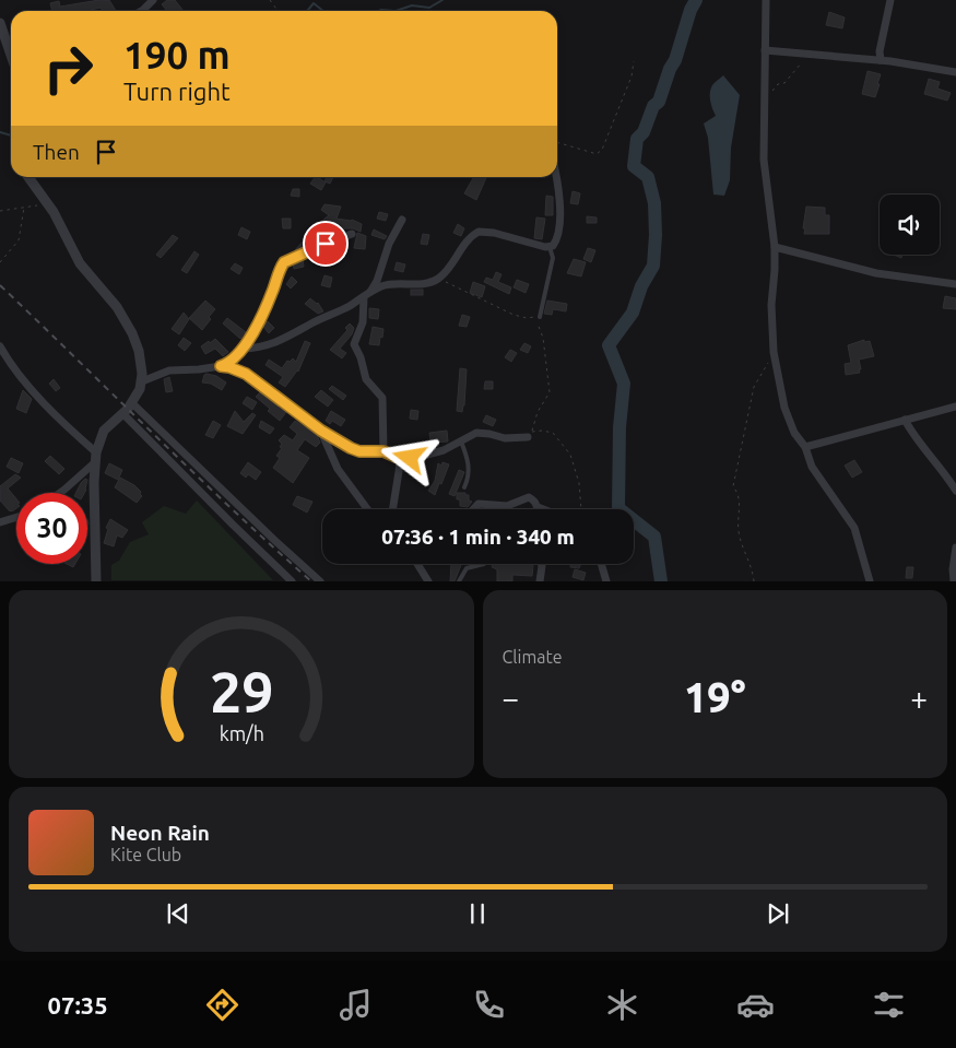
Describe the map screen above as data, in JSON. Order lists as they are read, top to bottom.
{
  "page": {
    "turn": ["190 m", "Turn right"],
    "then": "Then",
    "limit": "30",
    "trip": "07:36 · 1 min · 340 m",
    "tile": "Climate",
    "heat": ["−", "19°", "+"],
    "song": ["Neon Rain", "Kite Club"],
    "tabs": "07:35",
    "gauge": ["29", "km/h"]
  }
}
